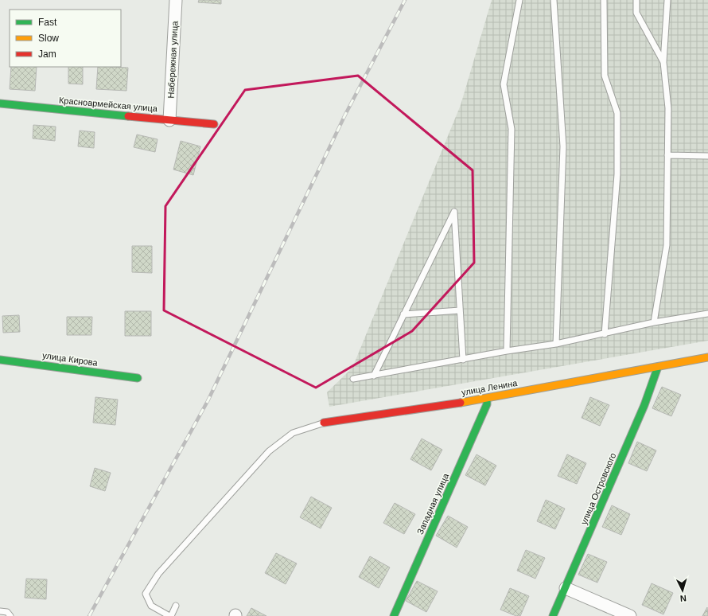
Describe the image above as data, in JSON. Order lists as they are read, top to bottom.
{
  "streets": {
    "street": [
      "Набережная улица",
      "Красноармейская улица",
      "улица Кирова",
      "улица Ленина",
      "улица Островского",
      "Западная улица"
    ]
  },
  "crossings": [
    ["Набережная улица", "Красноармейская улица"],
    ["улица Ленина", "улица Островского"],
    ["улица Ленина", "Западная улица"]
  ],
  "legend": ["Fast", "Slow", "Jam"],
  "north": "bottom"
}
